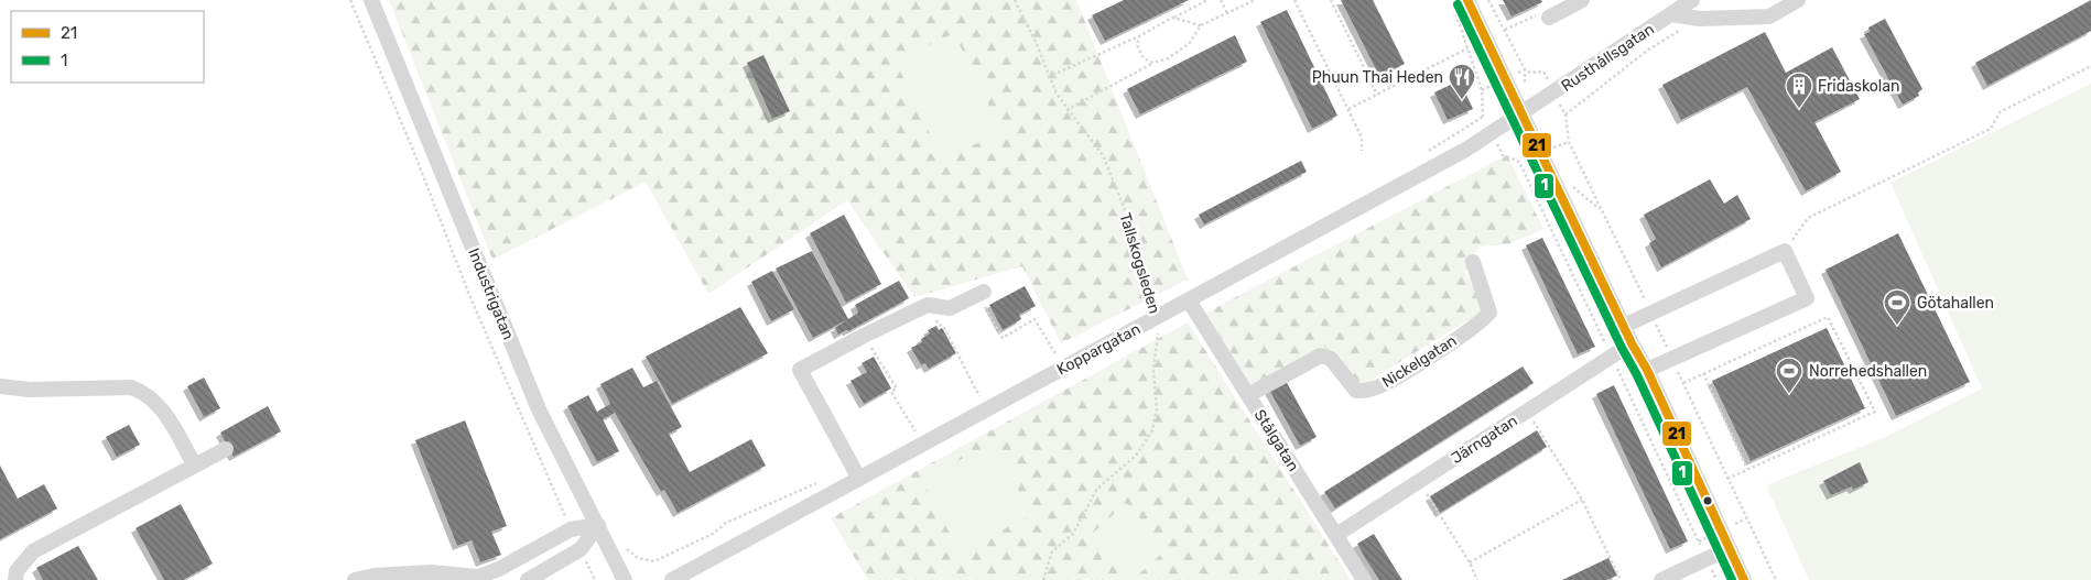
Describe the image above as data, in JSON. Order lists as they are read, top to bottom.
{
  "streets": {
    "street": [
      "Rusthållsgatan",
      "Industrigatan",
      "Koppargatan",
      "Nickelgatan",
      "Järngatan",
      "Stålgatan"
    ],
    "path": ["Tallskogsleden"]
  },
  "crossings": [
    ["Rusthållsgatan", "Koppargatan"],
    ["Tallskogsleden", "Koppargatan"],
    ["Koppargatan", "Stålgatan"],
    ["Nickelgatan", "Stålgatan"],
    ["Järngatan", "Stålgatan"]
  ],
  "places": {
    "restaurant": ["Phuun Thai Heden"],
    "building": ["Fridaskolan"],
    "sports": ["Götahallen", "Norrehedshallen"]
  },
  "lines": ["transit line 21", "transit line 1"],
  "legend": ["21", "1"]
}
